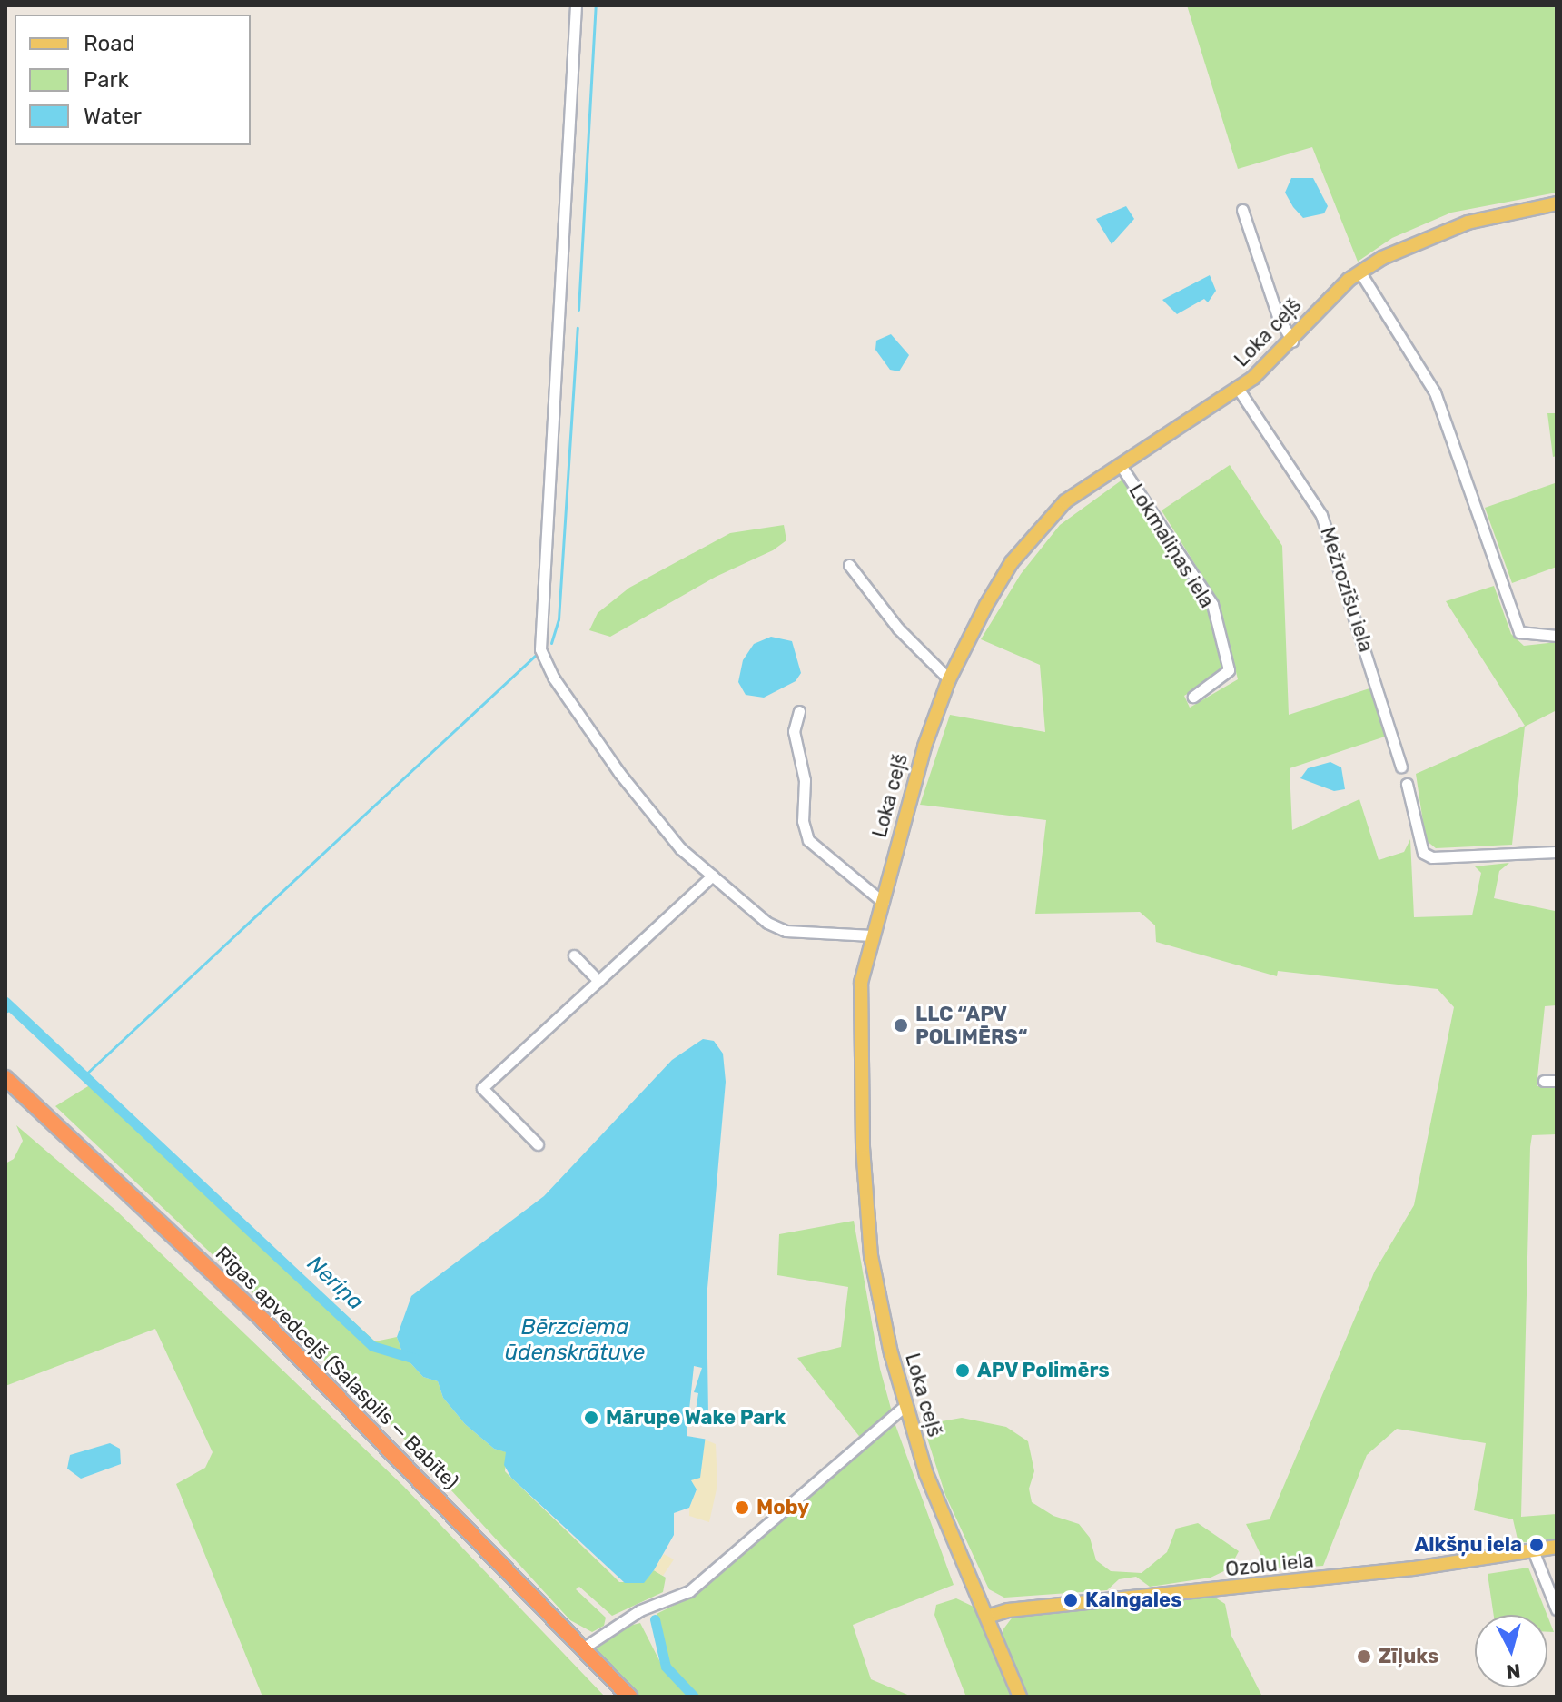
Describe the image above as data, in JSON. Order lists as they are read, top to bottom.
{
  "streets": {
    "highway": ["Rīgas apvedceļš (Salaspils — Babīte)"],
    "main road": ["Loka ceļš", "Ozolu iela"],
    "street": ["Lokmaliņas iela", "Mežrozīšu iela"]
  },
  "crossings": [
    ["Loka ceļš", "Lokmaliņas iela"],
    ["Loka ceļš", "Mežrozīšu iela"],
    ["Loka ceļš", "Ozolu iela"]
  ],
  "water": ["Neriņa", "Bērzciema ūdenskrātuve"],
  "places": [
    "LLC “APV POLIMĒRS“",
    "APV Polimērs",
    "Mārupe Wake Park",
    "Moby",
    "Alkšņu iela",
    "Kalngales",
    "Zīļuks"
  ],
  "legend": ["Road", "Park", "Water"],
  "north": "bottom"
}
